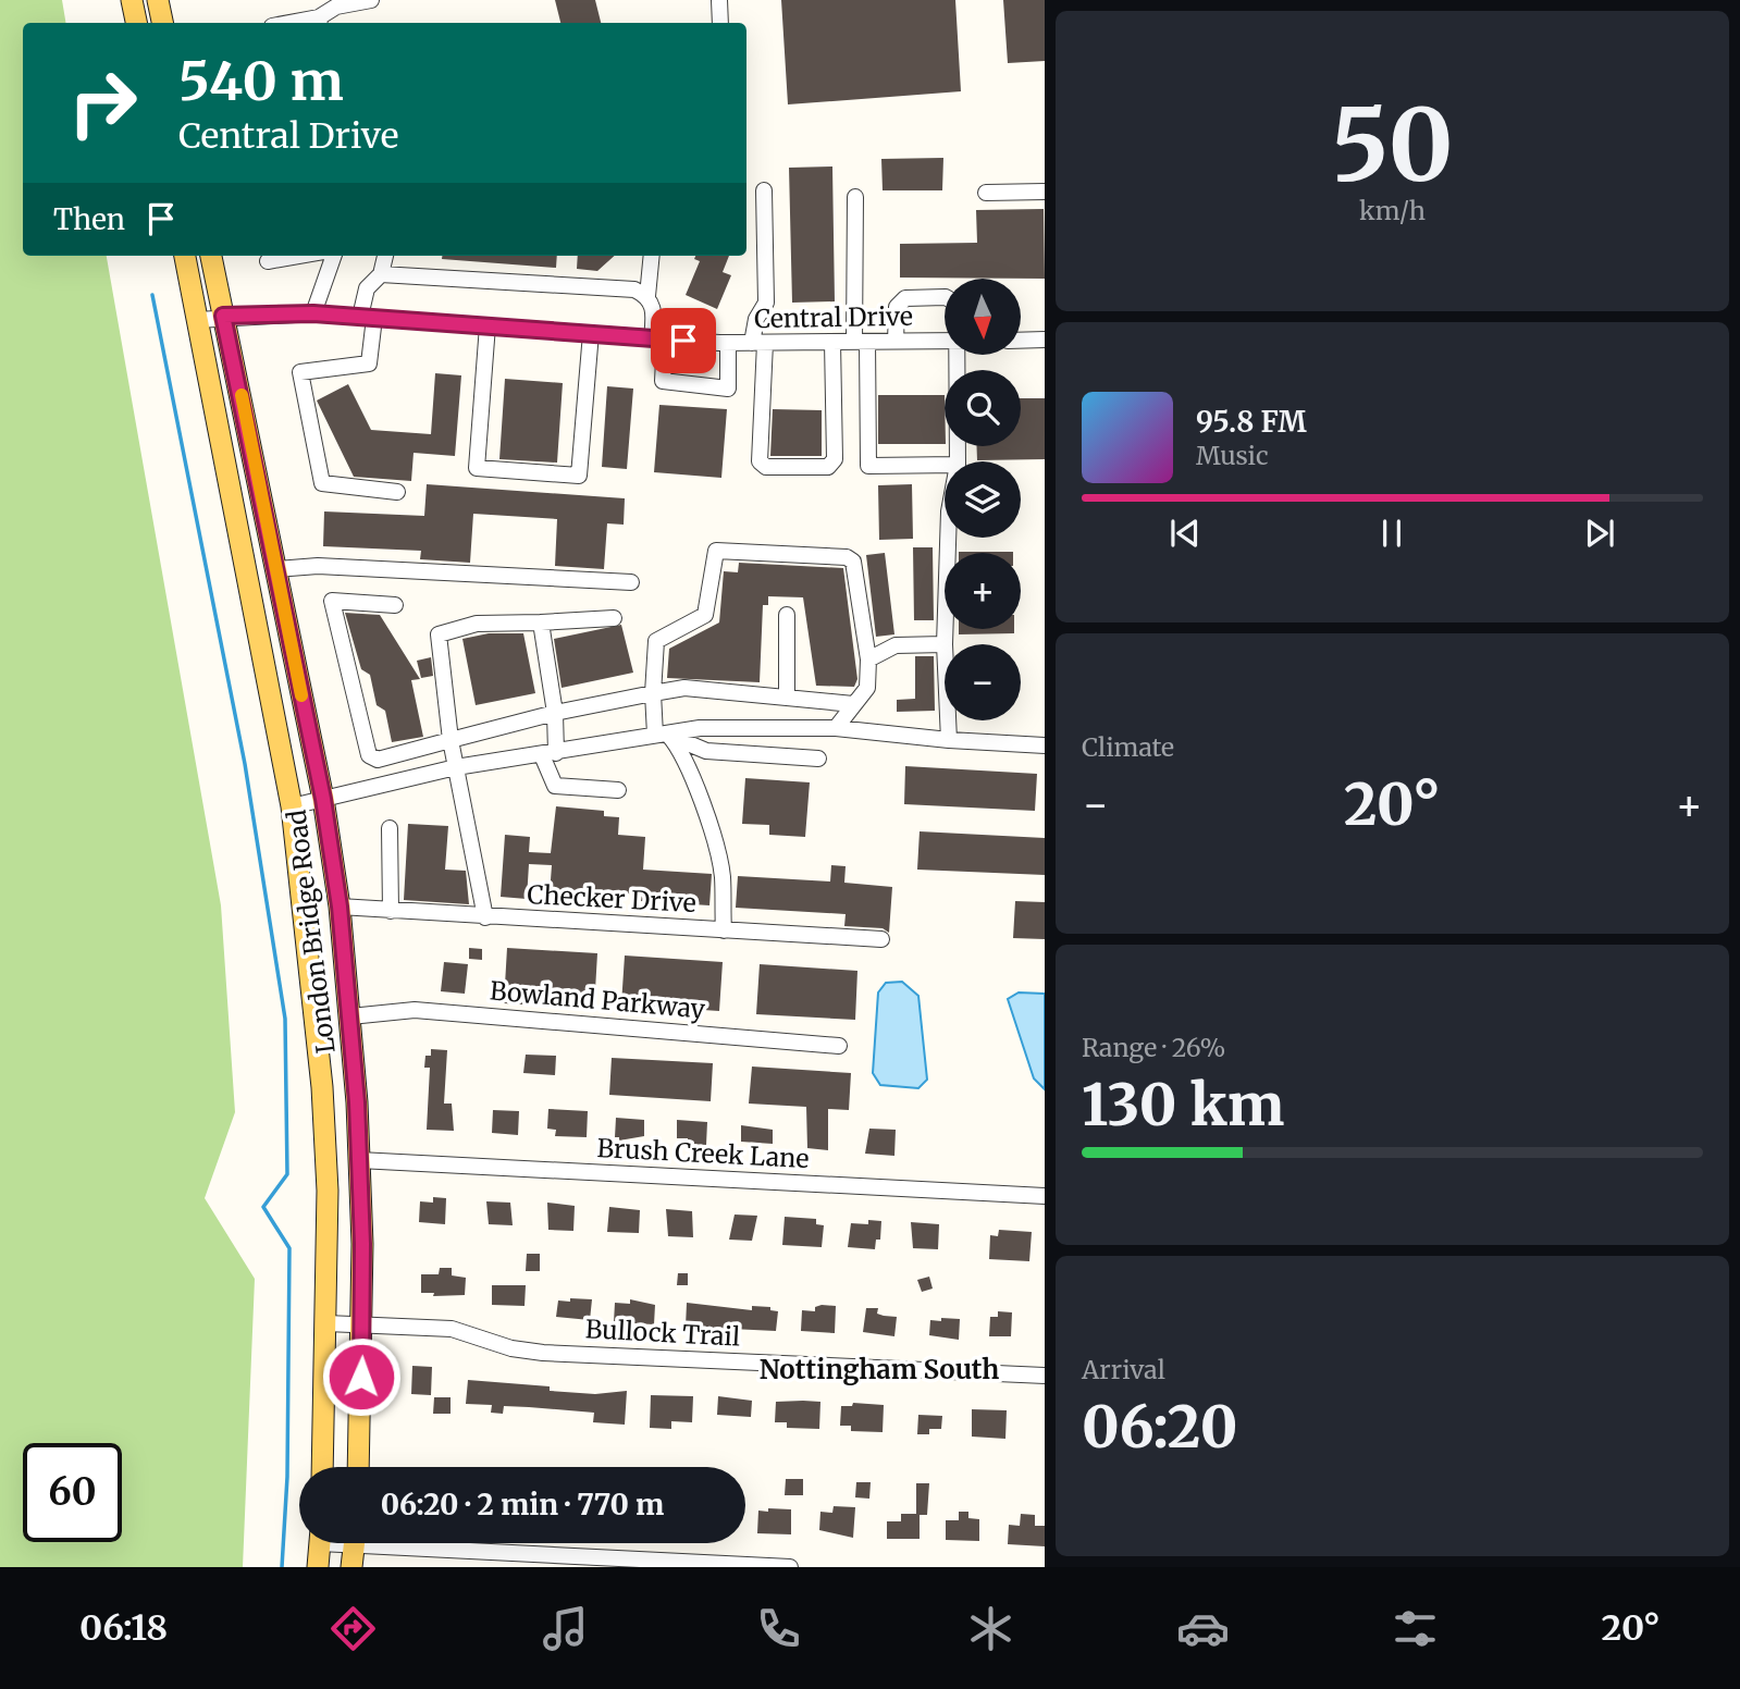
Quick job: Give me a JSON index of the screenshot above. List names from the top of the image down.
{
  "streets": {
    "main road": ["London Bridge Road"],
    "street": [
      "Central Drive",
      "Checker Drive",
      "Bowland Parkway",
      "Brush Creek Lane",
      "Bullock Trail"
    ]
  },
  "crossings": [
    ["Central Drive", "London Bridge Road"],
    ["Checker Drive", "London Bridge Road"],
    ["London Bridge Road", "Bowland Parkway"],
    ["London Bridge Road", "Brush Creek Lane"],
    ["London Bridge Road", "Bullock Trail"]
  ],
  "districts": ["Nottingham South"],
  "north": "bottom",
  "page": {
    "tile": [
      ["50", "km/h"],
      "Climate",
      ["Range · 26%", "130 km"],
      ["Arrival", "06:20"]
    ],
    "turn": ["540 m", "Central Drive"],
    "then": "Then",
    "map_buttons": ["+", "−"],
    "song": ["95.8 FM", "Music"],
    "heat": ["−", "20°", "+"],
    "limit": "60",
    "trip": "06:20 · 2 min · 770 m",
    "tabs": ["06:18", "20°"]
  }
}
